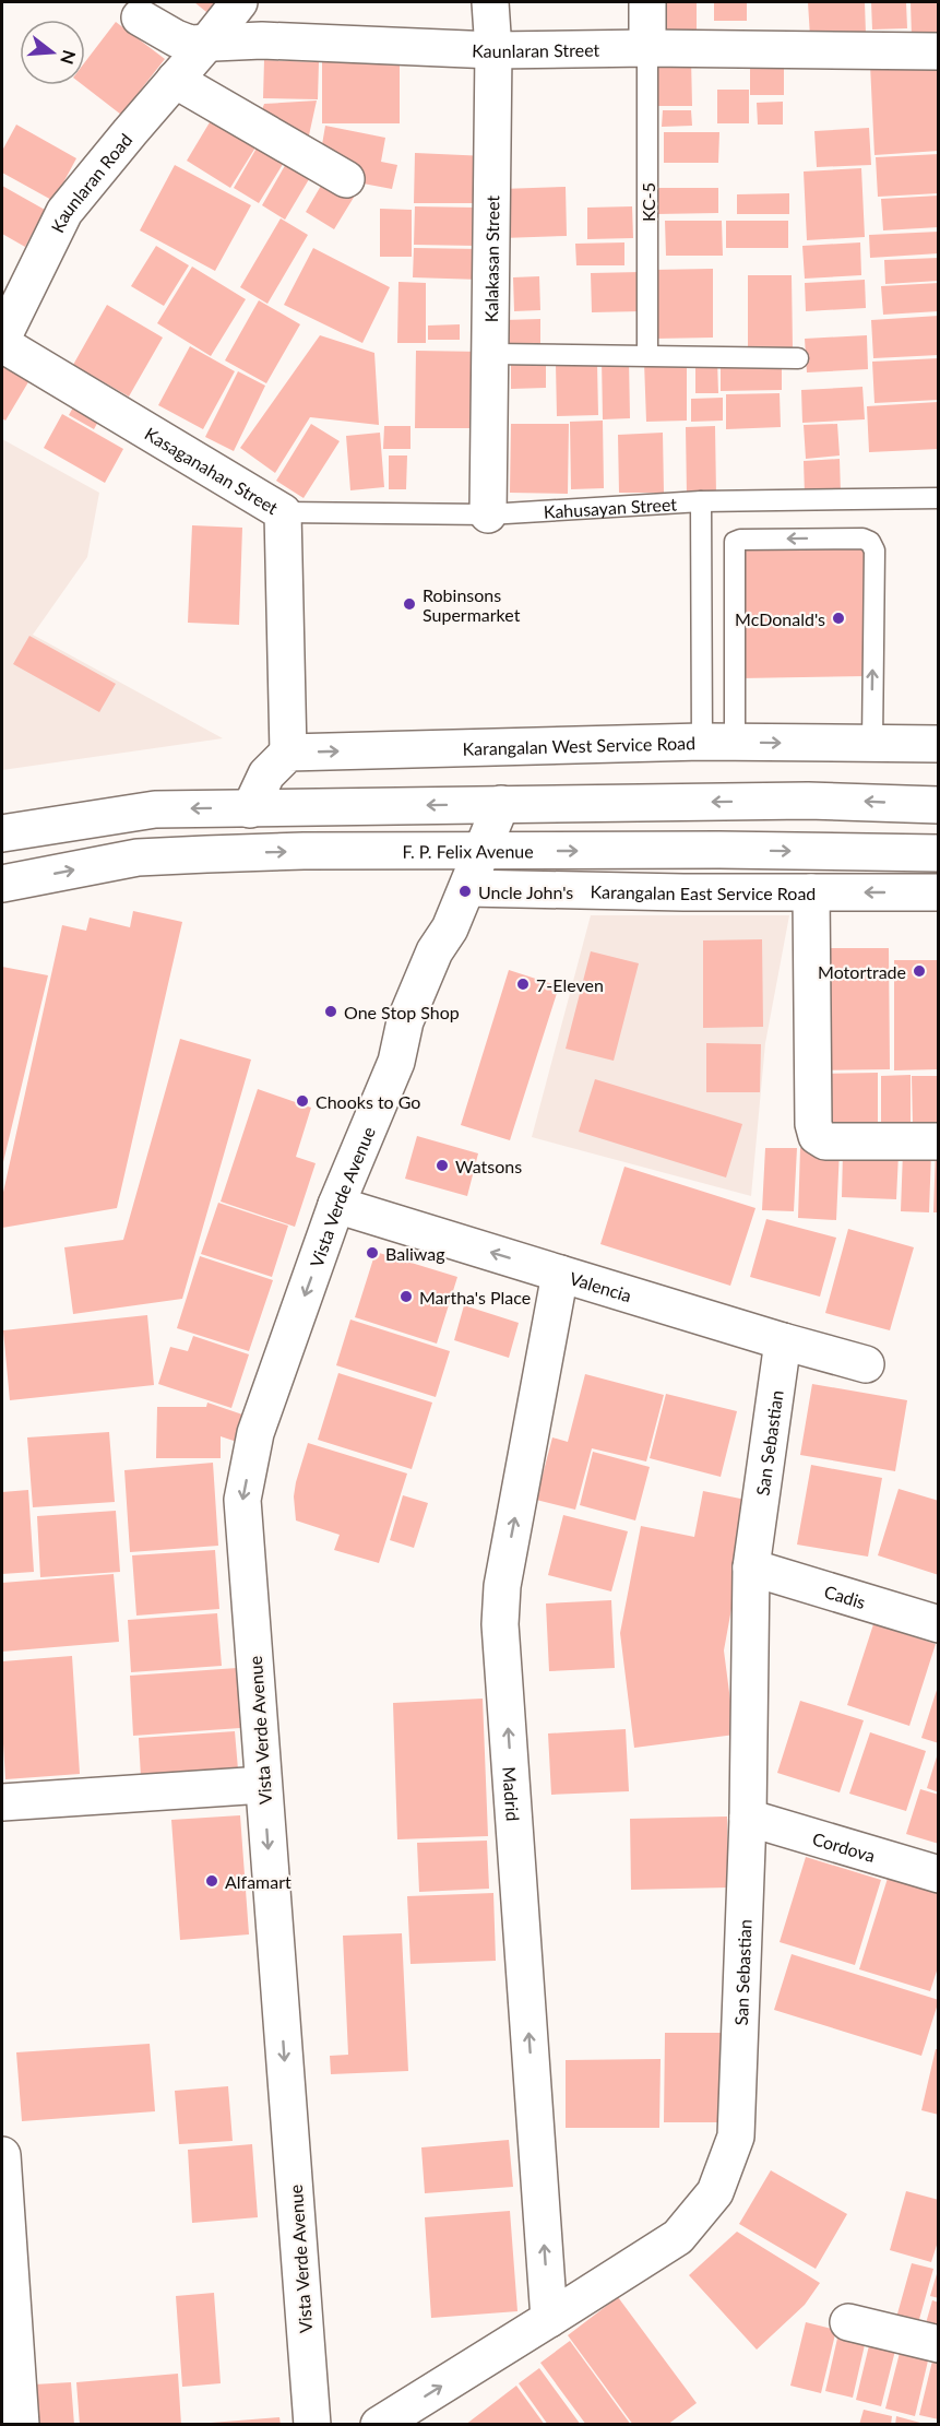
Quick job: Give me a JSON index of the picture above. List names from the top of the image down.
{
  "streets": {
    "street": [
      "Kaunlaran Street",
      "Kaunlaran Road",
      "Kalakasan Street",
      "Kasaganahan Street",
      "Karangalan West Service Road",
      "F. P. Felix Avenue",
      "Karangalan East Service Road",
      "Vista Verde Avenue",
      "Valencia",
      "San Sebastian",
      "Cadis",
      "Madrid",
      "Cordova"
    ],
    "lane": ["KC-5", "Kahusayan Street"]
  },
  "crossings": [
    ["Kaunlaran Street", "Kaunlaran Road"],
    ["Kaunlaran Street", "KC-5"],
    ["Kaunlaran Street", "Kalakasan Street"],
    ["Kalakasan Street", "Kahusayan Street"],
    ["Kasaganahan Street", "Kahusayan Street"],
    ["Kasaganahan Street", "Karangalan West Service Road"],
    ["F. P. Felix Avenue", "Vista Verde Avenue"],
    ["Karangalan East Service Road", "Vista Verde Avenue"],
    ["Vista Verde Avenue", "Valencia"],
    ["Valencia", "San Sebastian"],
    ["Valencia", "Madrid"],
    ["San Sebastian", "Cadis"],
    ["San Sebastian", "Madrid"],
    ["San Sebastian", "Cordova"]
  ],
  "one_way": ["Vista Verde Avenue", "Valencia", "Madrid"],
  "places": [
    "Robinsons Supermarket",
    "McDonald's",
    "Uncle John's",
    "Motortrade",
    "7-Eleven",
    "One Stop Shop",
    "Chooks to Go",
    "Watsons",
    "Baliwag",
    "Martha's Place",
    "Alfamart"
  ],
  "north": "right"
}
